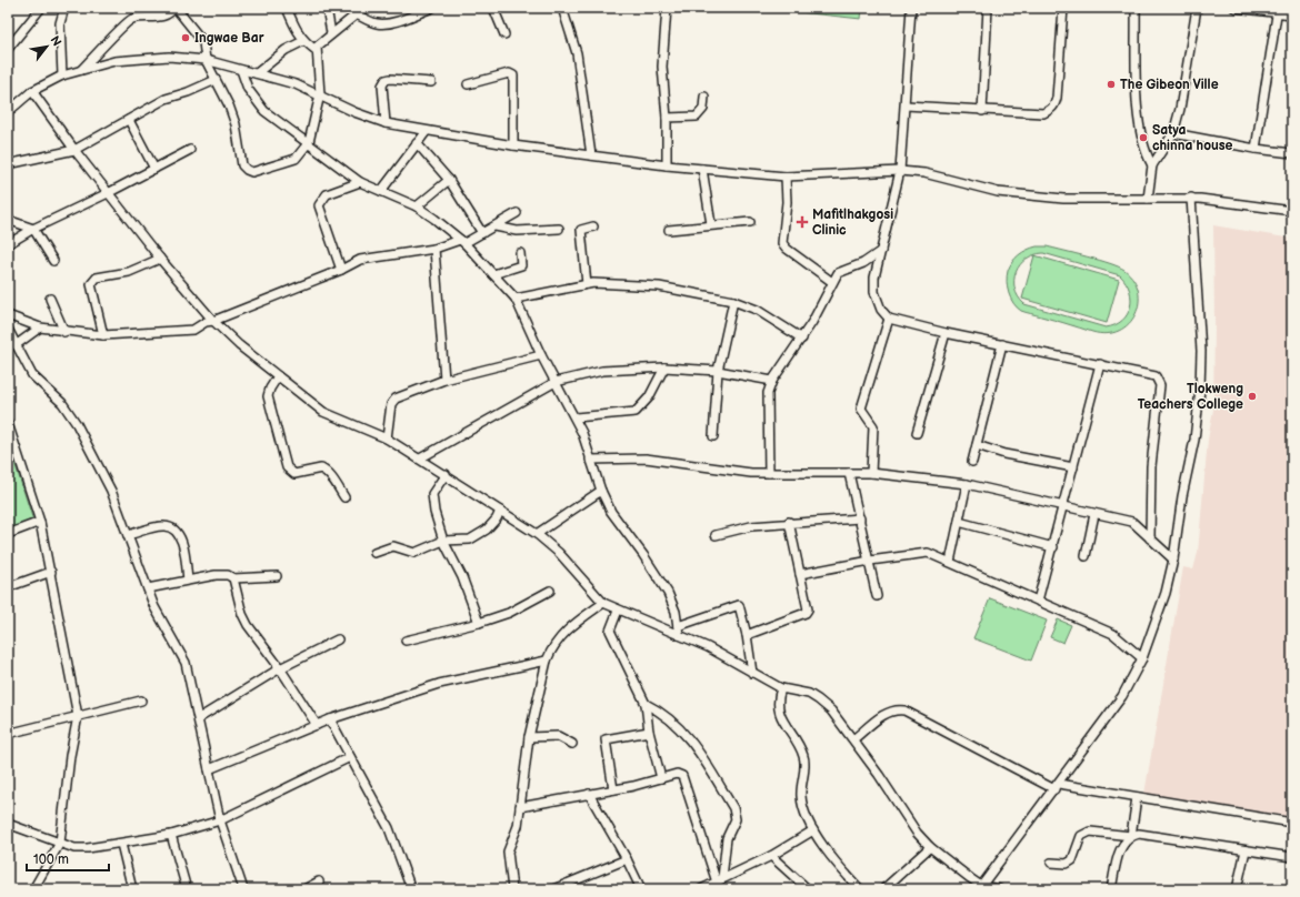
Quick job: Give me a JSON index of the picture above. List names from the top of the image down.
{
  "places": {
    "other": [
      "Ingwae Bar",
      "The Gibeon Ville",
      "Satya chinna house",
      "Tlokweng Teachers College"
    ],
    "health": ["Mafitlhakgosi Clinic"]
  },
  "scale_bar": "100 m",
  "north": "top right"
}
